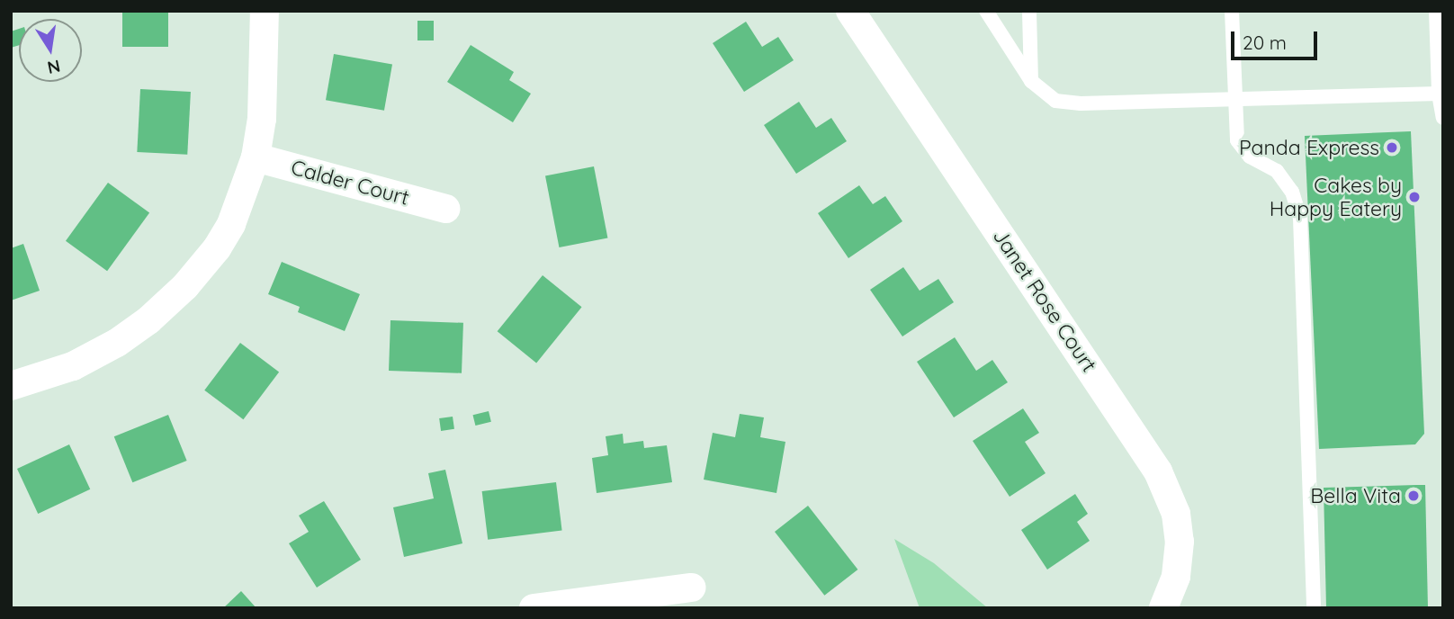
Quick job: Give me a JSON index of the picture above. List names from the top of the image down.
{
  "streets": {
    "street": ["Calder Court", "Janet Rose Court"]
  },
  "places": ["Panda Express", "Cakes by Happy Eatery", "Bella Vita"],
  "scale_bar": "20 m",
  "north": "bottom"
}
